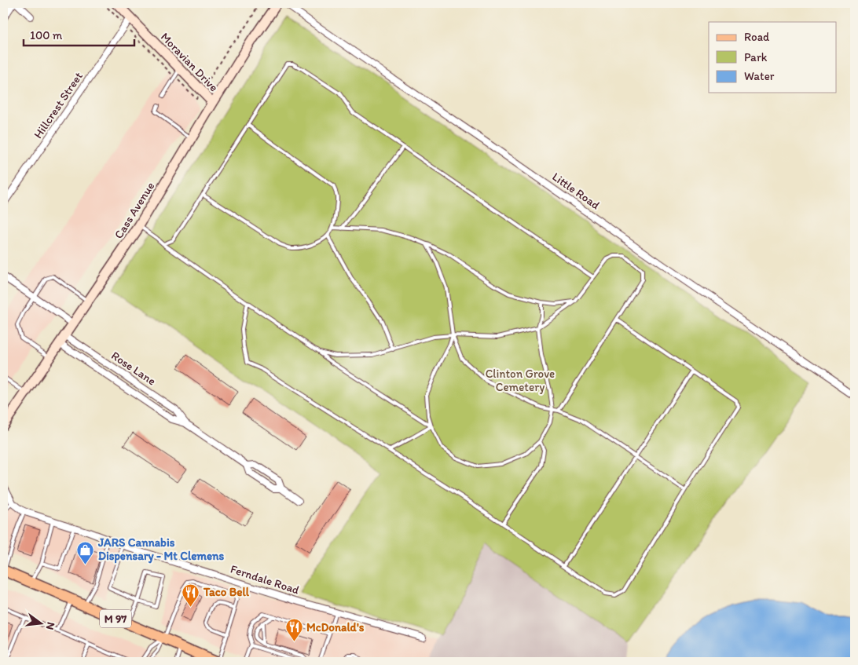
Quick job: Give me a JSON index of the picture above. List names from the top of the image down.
{
  "streets": {
    "main road": ["Moravian Drive", "Cass Avenue", "M 97"],
    "street": [
      "Hillcrest Street",
      "Little Road",
      "Rose Lane",
      "Ferndale Road"
    ]
  },
  "crossings": [
    ["Moravian Drive", "Hillcrest Street"],
    ["Moravian Drive", "Cass Avenue"],
    ["Cass Avenue", "Rose Lane"]
  ],
  "parks": ["Clinton Grove Cemetery"],
  "places": {
    "shop": ["JARS Cannabis Dispensary - Mt Clemens"],
    "restaurant": ["Taco Bell", "McDonald's"]
  },
  "legend": ["Road", "Park", "Water"],
  "scale_bar": "100 m",
  "north": "right"
}
